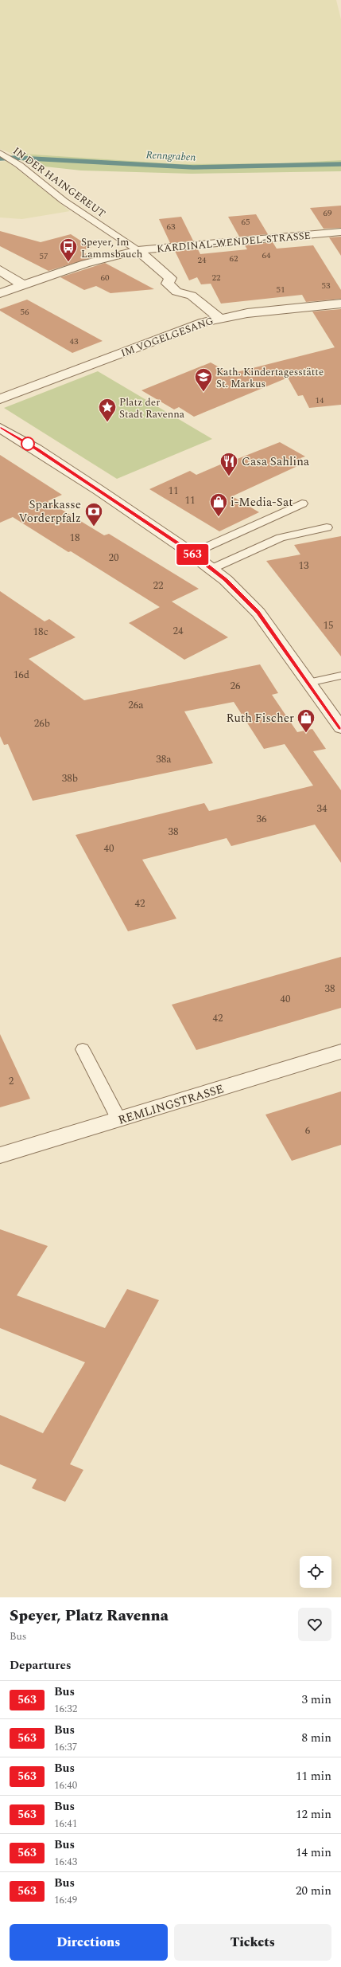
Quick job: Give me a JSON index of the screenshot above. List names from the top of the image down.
{
  "streets": {
    "street": ["KARDINAL-WENDEL-STRASSE", "IM VOGELGESANG", "REMLINGSTRASSE"],
    "lane": ["IN DER HAINGEREUT"]
  },
  "crossings": [
    ["IN DER HAINGEREUT", "KARDINAL-WENDEL-STRASSE"]
  ],
  "water": ["Renngraben"],
  "places": {
    "bus stop": ["Speyer, Im Lammsbauch"],
    "school or university": ["Kath. Kindertagesstätte St. Markus"],
    "place": ["Platz der Stadt Ravenna"],
    "restaurant": ["Casa Sahlina"],
    "shop": ["i-Media-Sat", "Ruth Fischer"],
    "bank": ["Sparkasse Vorderpfalz"]
  },
  "lines": ["bus line 563"],
  "house_numbers": [
    "69",
    "65",
    "63",
    "64",
    "57",
    "62",
    "24",
    "60",
    "22",
    "53",
    "51",
    "56",
    "43",
    "14",
    "11",
    "11",
    "18",
    "20",
    "13",
    "22",
    "15",
    "24",
    "18c",
    "16d",
    "26",
    "26a",
    "26b",
    "38a",
    "38b",
    "34",
    "36",
    "38",
    "40",
    "42",
    "38",
    "40",
    "42",
    "2",
    "6"
  ],
  "page": {
    "on_map": "563",
    "heading": [
      ["Speyer, Platz Ravenna", "Bus"],
      "Departures"
    ],
    "list": [
      {
        "mark": "563",
        "name": "Bus",
        "note": "16:32",
        "value": "3 min"
      },
      {
        "mark": "563",
        "name": "Bus",
        "note": "16:37",
        "value": "8 min"
      },
      {
        "mark": "563",
        "name": "Bus",
        "note": "16:40",
        "value": "11 min"
      },
      {
        "mark": "563",
        "name": "Bus",
        "note": "16:41",
        "value": "12 min"
      },
      {
        "mark": "563",
        "name": "Bus",
        "note": "16:43",
        "value": "14 min"
      },
      {
        "mark": "563",
        "name": "Bus",
        "note": "16:49",
        "value": "20 min"
      }
    ],
    "buttons": ["Directions", "Tickets"]
  }
}
